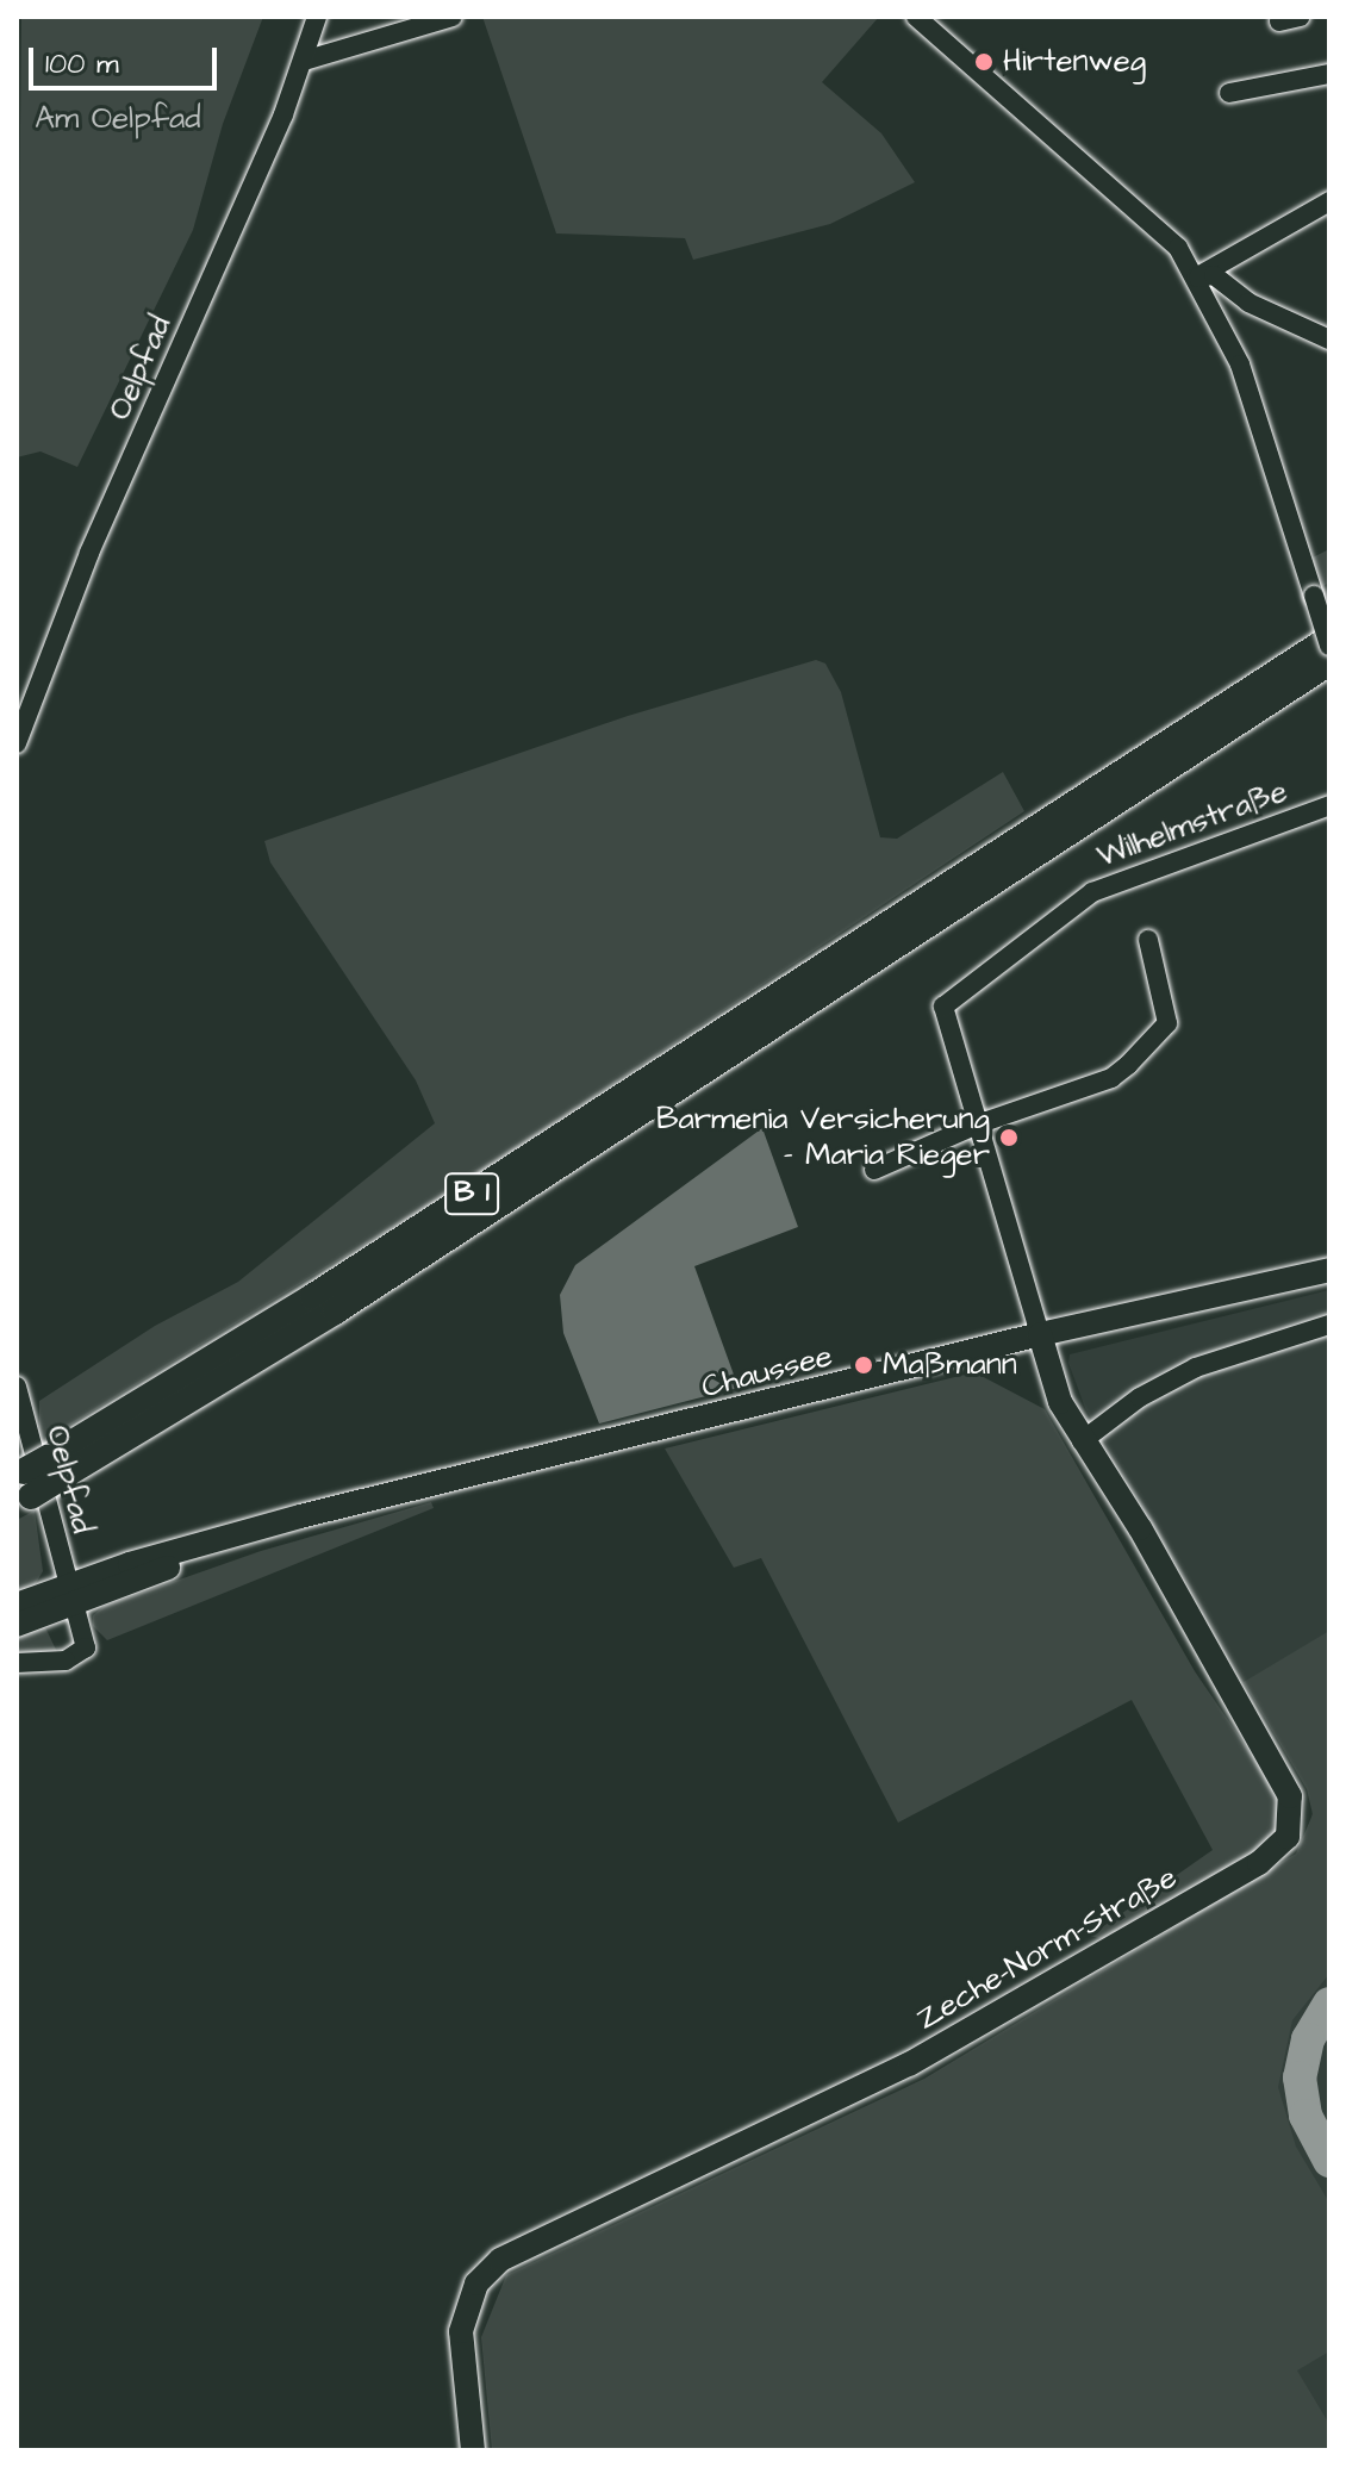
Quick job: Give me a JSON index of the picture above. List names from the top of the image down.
{
  "streets": {
    "highway": ["B 1"],
    "main road": ["Chaussee", "Zeche-Norm-Straße"],
    "street": ["Oelpfad", "Wilhelmstraße"]
  },
  "crossings": [
    ["Oelpfad", "Chaussee"],
    ["Wilhelmstraße", "Chaussee"],
    ["Wilhelmstraße", "Zeche-Norm-Straße"],
    ["Chaussee", "Zeche-Norm-Straße"]
  ],
  "parks": ["Am Oelpfad"],
  "places": ["Hirtenweg", "Barmenia Versicherung - Maria Rieger", "Maßmann"],
  "scale_bar": "100 m"
}
